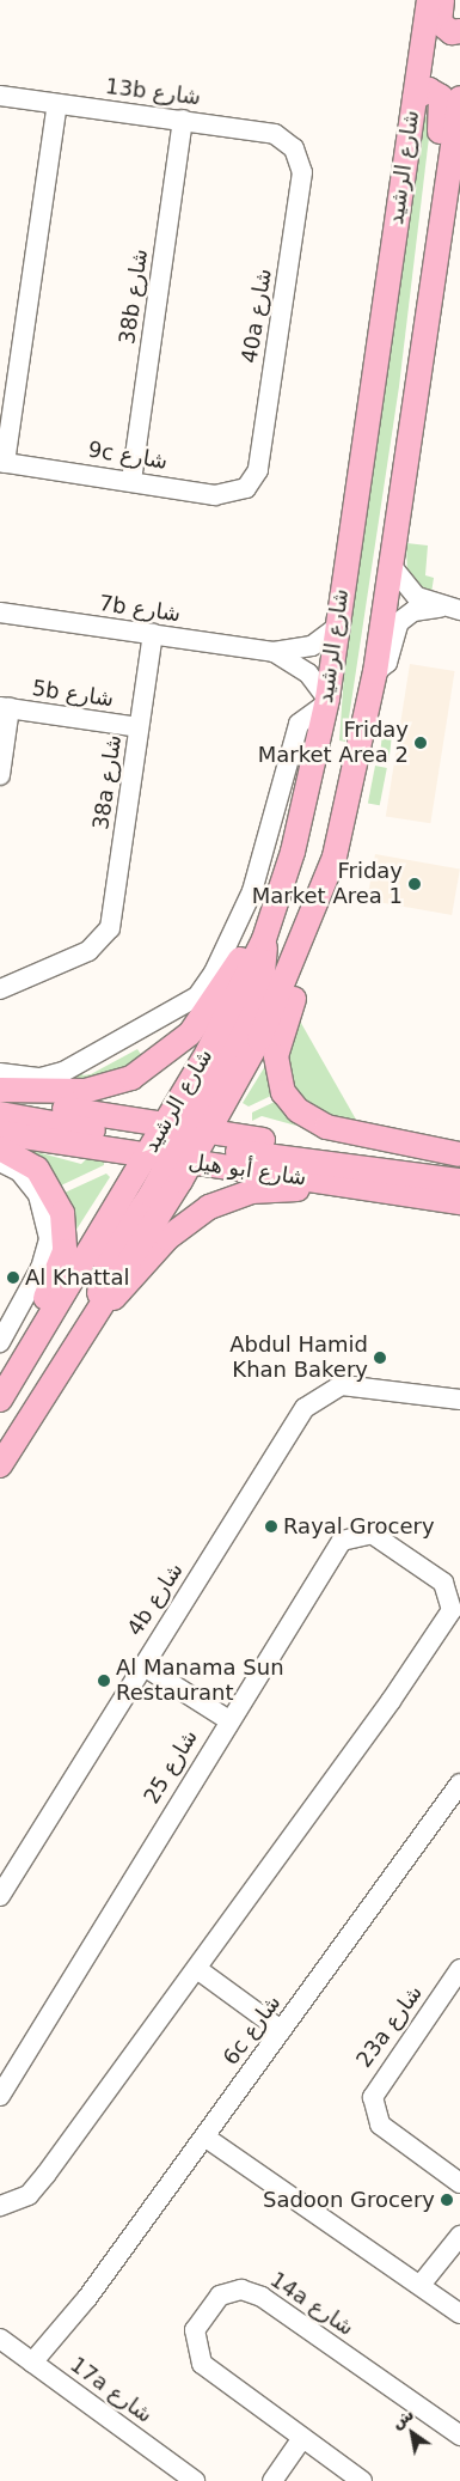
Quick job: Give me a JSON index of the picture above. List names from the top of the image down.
{
  "streets": {
    "main road": ["شارع الرشيد", "شارع أبو هيل"],
    "street": [
      "13b شارع",
      "38b شارع",
      "40a شارع",
      "9c شارع",
      "7b شارع",
      "5b شارع",
      "38a شارع",
      "4b شارع",
      "شارع 25",
      "23a شارع",
      "6c شارع",
      "14a شارع",
      "17a شارع"
    ]
  },
  "crossings": [
    ["13b شارع", "38b شارع"],
    ["13b شارع", "40a شارع"],
    ["شارع الرشيد", "7b شارع"],
    ["شارع الرشيد", "شارع أبو هيل"],
    ["38b شارع", "9c شارع"],
    ["40a شارع", "9c شارع"],
    ["7b شارع", "38a شارع"],
    ["5b شارع", "38a شارع"],
    ["6c شارع", "17a شارع"]
  ],
  "places": [
    "Friday Market Area 2",
    "Friday Market Area 1",
    "Al Khattal",
    "Abdul Hamid Khan Bakery",
    "Rayal Grocery",
    "Al Manama Sun Restaurant",
    "Sadoon Grocery"
  ],
  "north": "top left"
}
